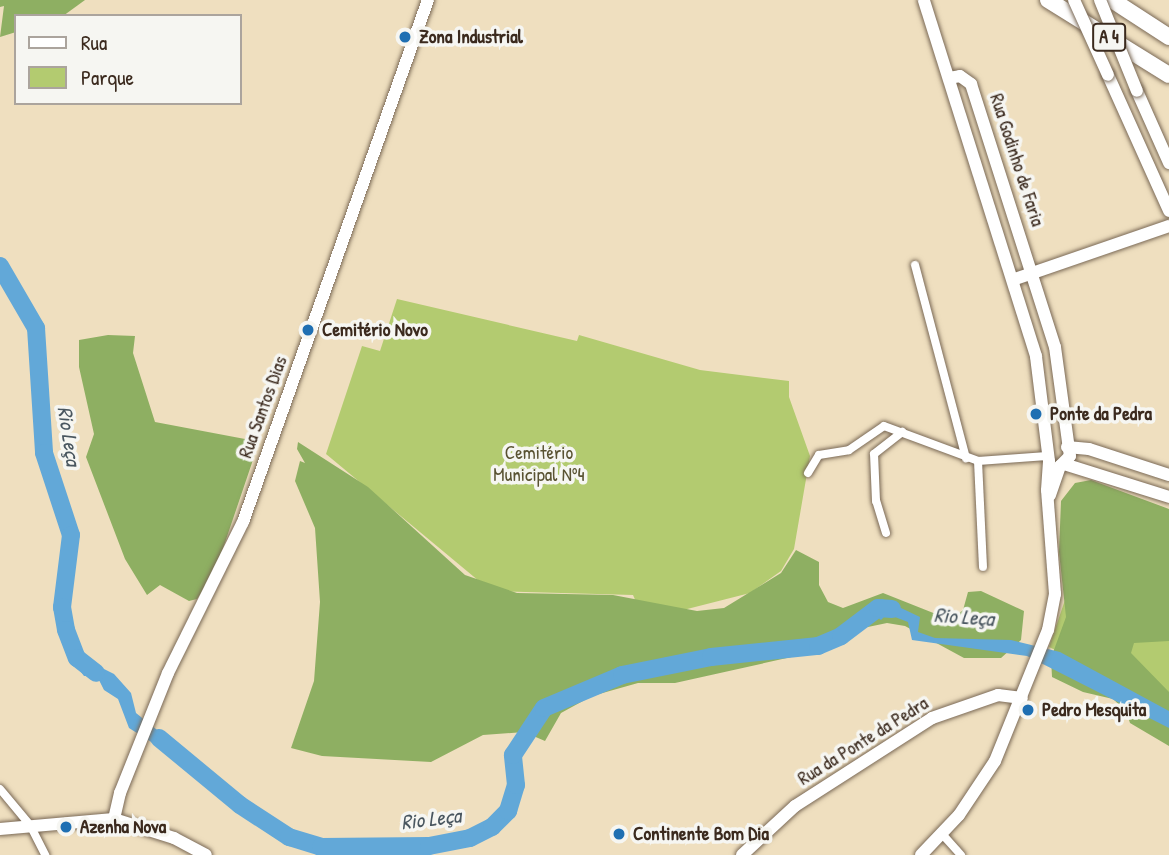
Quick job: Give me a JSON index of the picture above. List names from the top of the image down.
{
  "streets": {
    "highway": ["A 4"],
    "street": ["Rua Godinho de Faria", "Rua Santos Dias", "Rua da Ponte da Pedra"]
  },
  "crossings": [
    ["Rua Godinho de Faria", "Rua da Ponte da Pedra"]
  ],
  "water": ["Rio Leça"],
  "parks": ["Cemitério Municipal Nº4"],
  "places": [
    "Zona Industrial",
    "Cemitério Novo",
    "Ponte da Pedra",
    "Pedro Mesquita",
    "Azenha Nova",
    "Continente Bom Dia"
  ],
  "legend": ["Rua", "Parque"]
}
